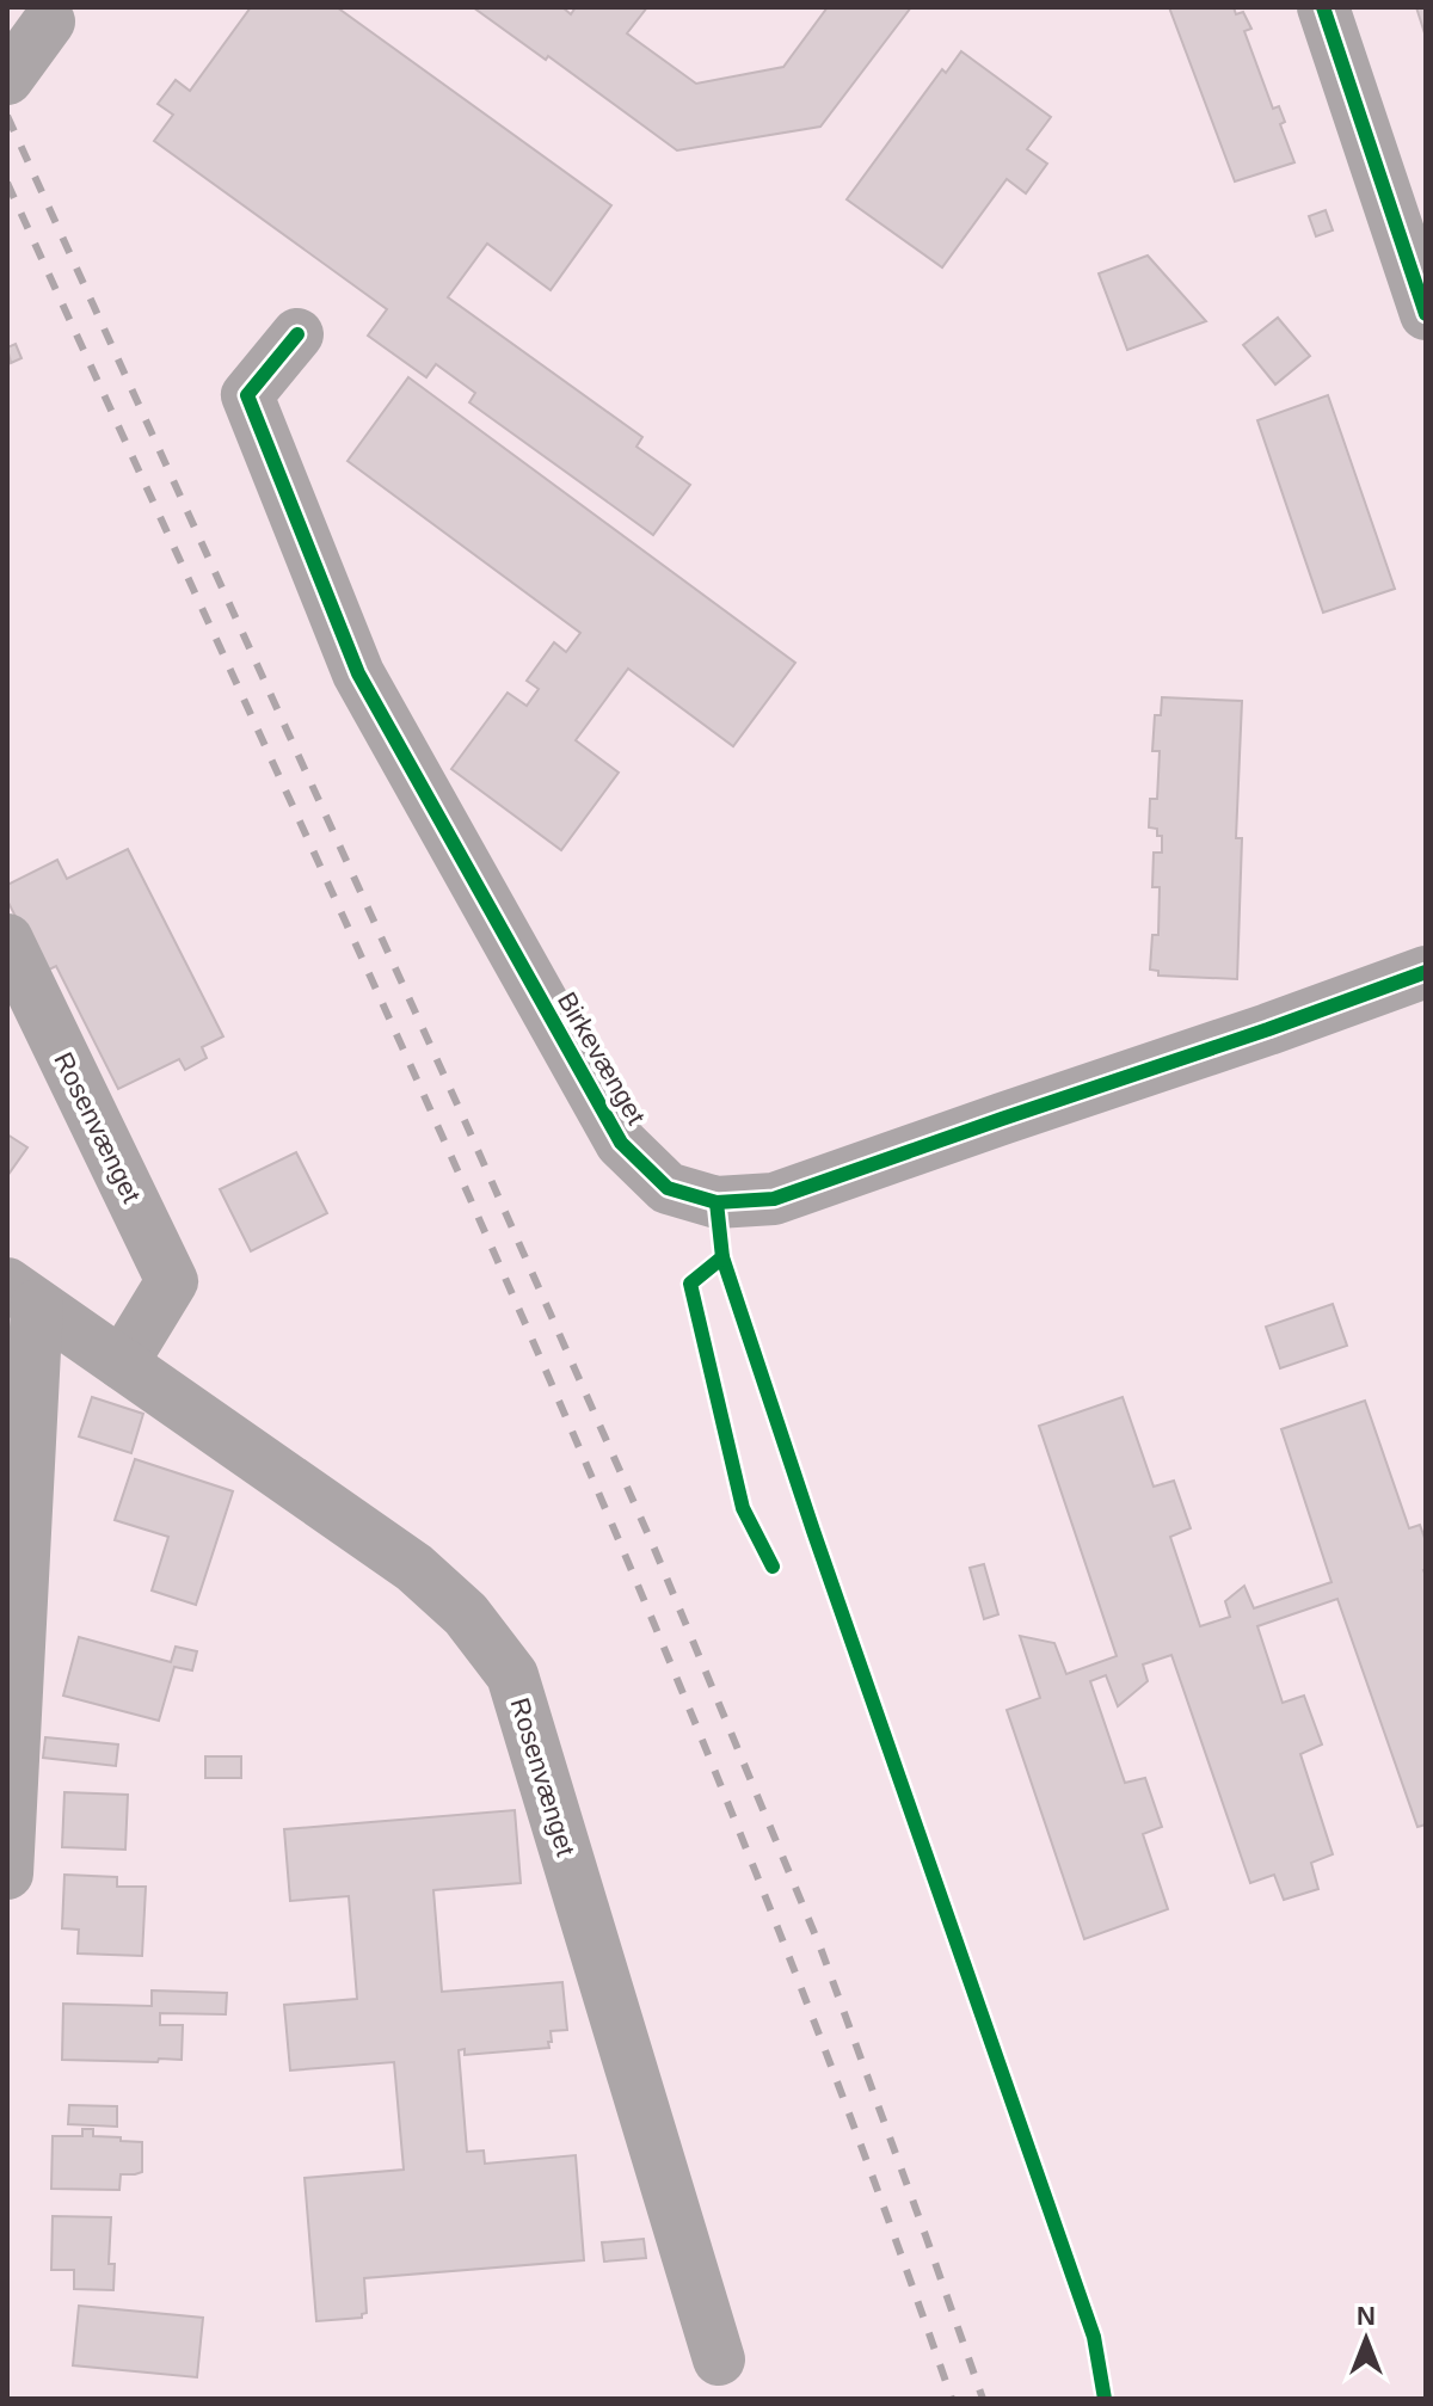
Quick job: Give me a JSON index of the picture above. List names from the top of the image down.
{
  "streets": {
    "street": ["Birkevænget", "Rosenvænget"]
  },
  "north": "top"
}
